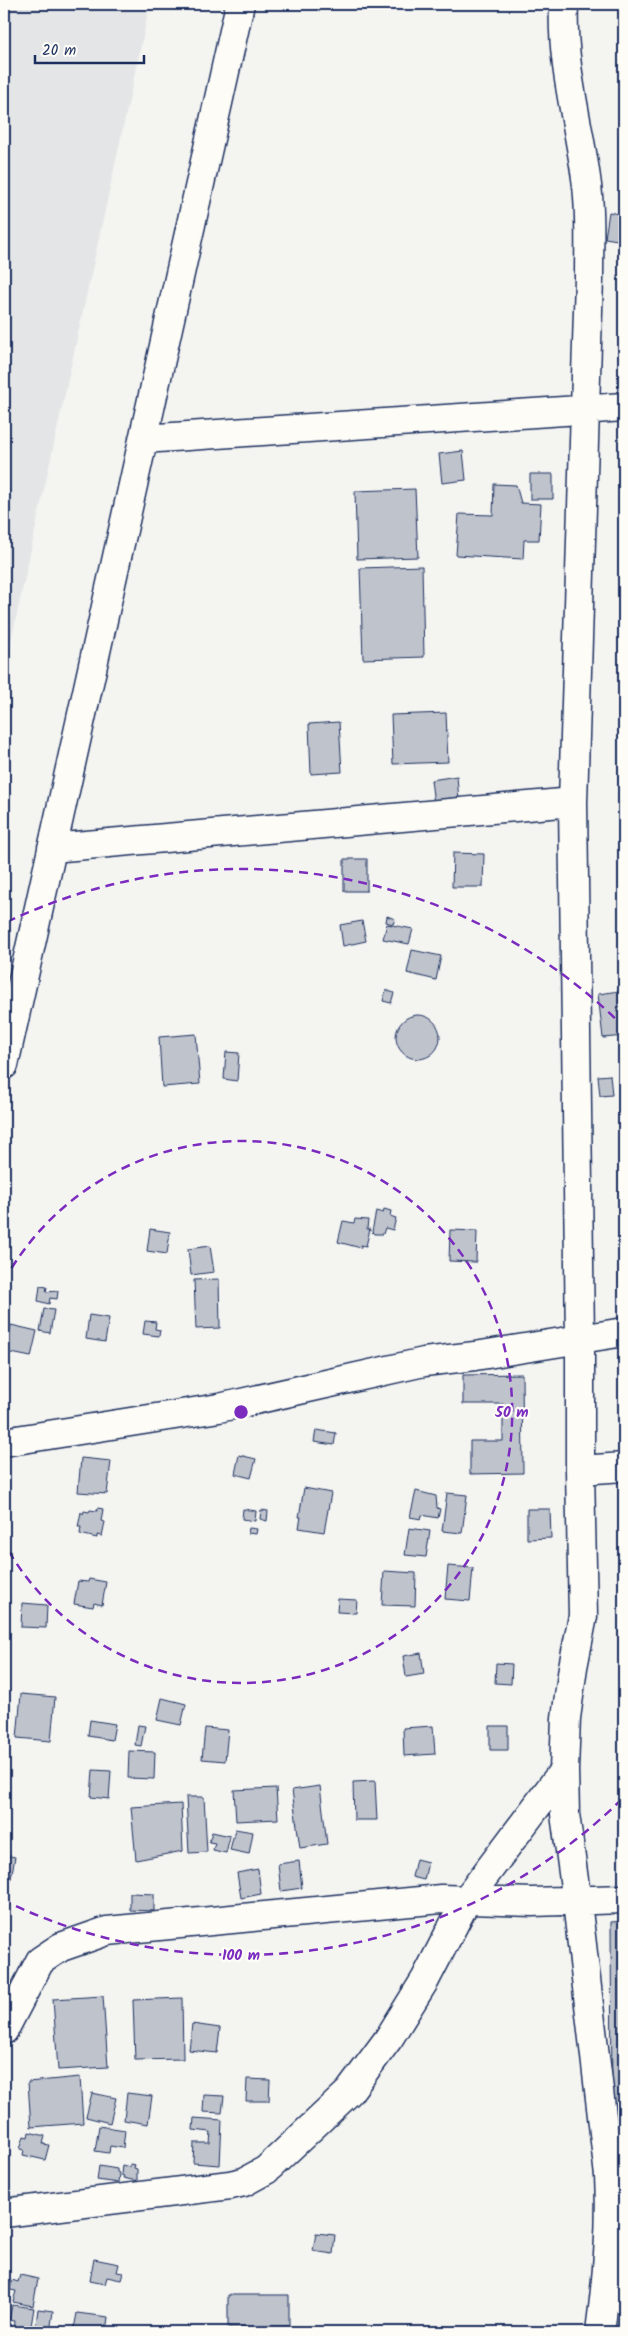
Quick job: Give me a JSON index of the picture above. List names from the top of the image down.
{
  "scale_bar": "20 m",
  "rings": ["50 m", "100 m"]
}
